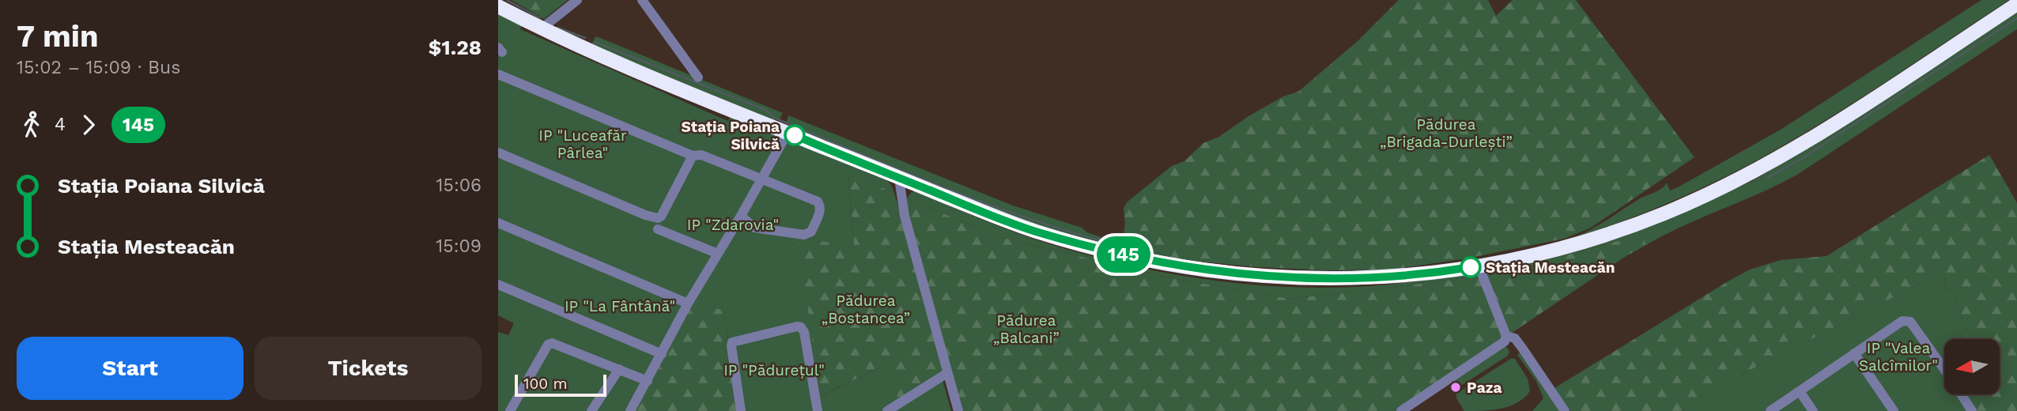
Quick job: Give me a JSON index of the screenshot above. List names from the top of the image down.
{
  "parks": [
    "Pădurea „Brigada-Durlești”",
    "IP \"Luceafăr Pârlea\"",
    "IP \"Zdarovia\"",
    "Pădurea „Bostancea”",
    "IP \"La Fântână\"",
    "Pădurea „Balcani”",
    "IP \"Valea Salcîmilor\"",
    "IP \"Pădurețul\""
  ],
  "places": ["Stația Poiana Silvică", "Stația Mesteacăn", "Paza"],
  "lines": ["bus line 145"],
  "scale_bar": "100 m",
  "north": "left",
  "page": {
    "heading": ["7 min", "15:02 – 15:09 · Bus", "$1.28"],
    "on_map": "145",
    "legs": ["4", "145"],
    "list": [
      {
        "name": "Stația Poiana Silvică",
        "value": "15:06"
      },
      {
        "name": "Stația Mesteacăn",
        "value": "15:09"
      }
    ],
    "buttons": ["Start", "Tickets"],
    "scale": "100 m"
  }
}
